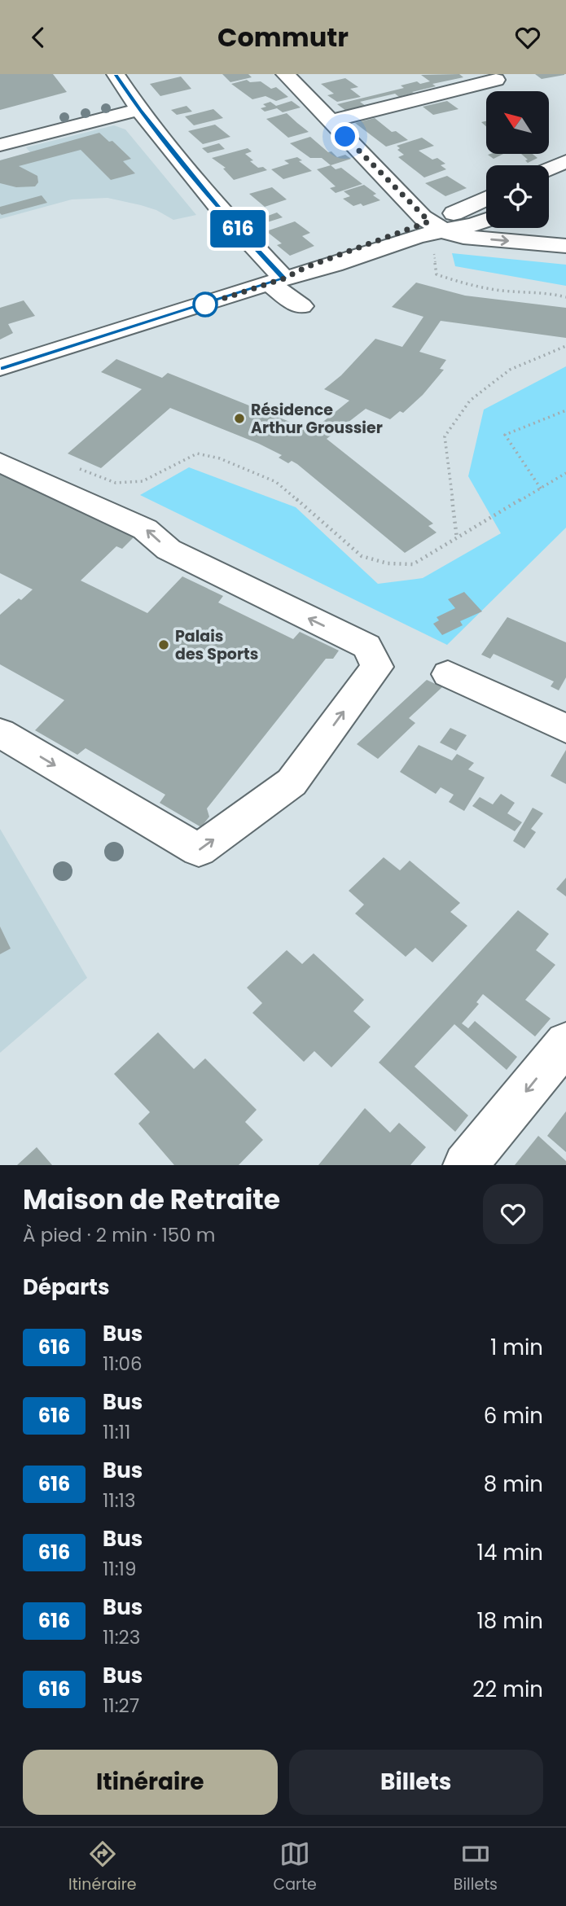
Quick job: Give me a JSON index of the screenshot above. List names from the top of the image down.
{
  "places": ["Résidence Arthur Groussier", "Palais des Sports"],
  "lines": ["bus line 616"],
  "north": "top left",
  "page": {
    "header": "Commutr",
    "on_map": "616",
    "heading": [
      ["Maison de Retraite", "À pied · 2 min · 150 m"],
      "Départs"
    ],
    "list": [
      {
        "mark": "616",
        "name": "Bus",
        "note": "11:06",
        "value": "1 min"
      },
      {
        "mark": "616",
        "name": "Bus",
        "note": "11:11",
        "value": "6 min"
      },
      {
        "mark": "616",
        "name": "Bus",
        "note": "11:13",
        "value": "8 min"
      },
      {
        "mark": "616",
        "name": "Bus",
        "note": "11:19",
        "value": "14 min"
      },
      {
        "mark": "616",
        "name": "Bus",
        "note": "11:23",
        "value": "18 min"
      },
      {
        "mark": "616",
        "name": "Bus",
        "note": "11:27",
        "value": "22 min"
      }
    ],
    "buttons": ["Itinéraire", "Billets"],
    "tabs": ["Itinéraire", "Carte", "Billets"]
  }
}
